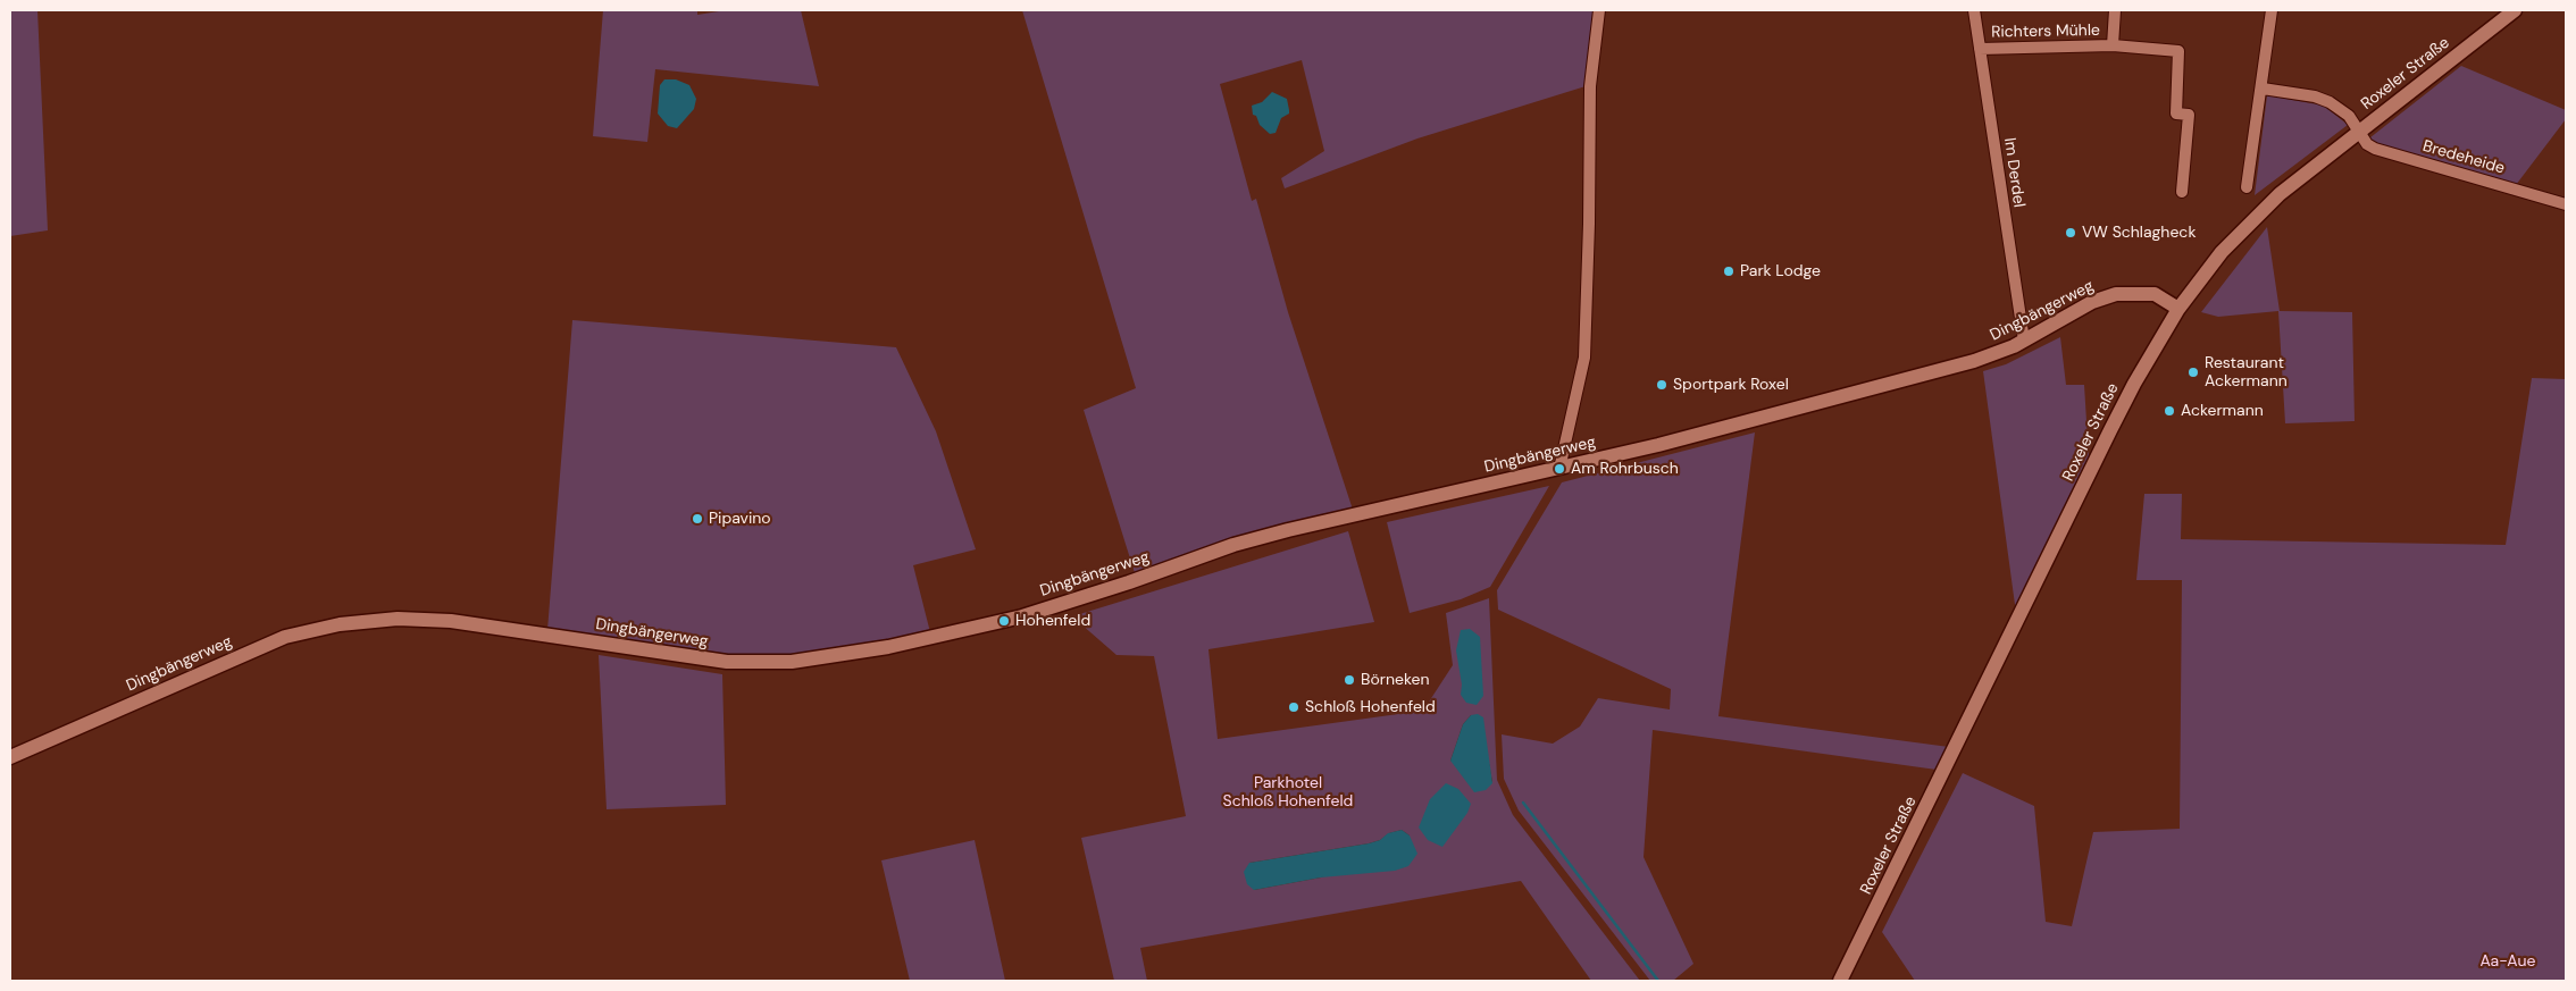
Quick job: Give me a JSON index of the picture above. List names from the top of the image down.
{
  "streets": {
    "main road": ["Roxeler Straße", "Dingbängerweg"],
    "street": ["Richters Mühle", "Bredeheide", "Im Derdel"]
  },
  "crossings": [
    ["Richters Mühle", "Im Derdel"],
    ["Roxeler Straße", "Bredeheide"],
    ["Roxeler Straße", "Dingbängerweg"],
    ["Im Derdel", "Dingbängerweg"]
  ],
  "parks": ["Parkhotel Schloß Hohenfeld", "Aa-Aue"],
  "places": [
    "VW Schlagheck",
    "Park Lodge",
    "Restaurant Ackermann",
    "Sportpark Roxel",
    "Ackermann",
    "Am Rohrbusch",
    "Pipavino",
    "Hohenfeld",
    "Börneken",
    "Schloß Hohenfeld"
  ]
}
